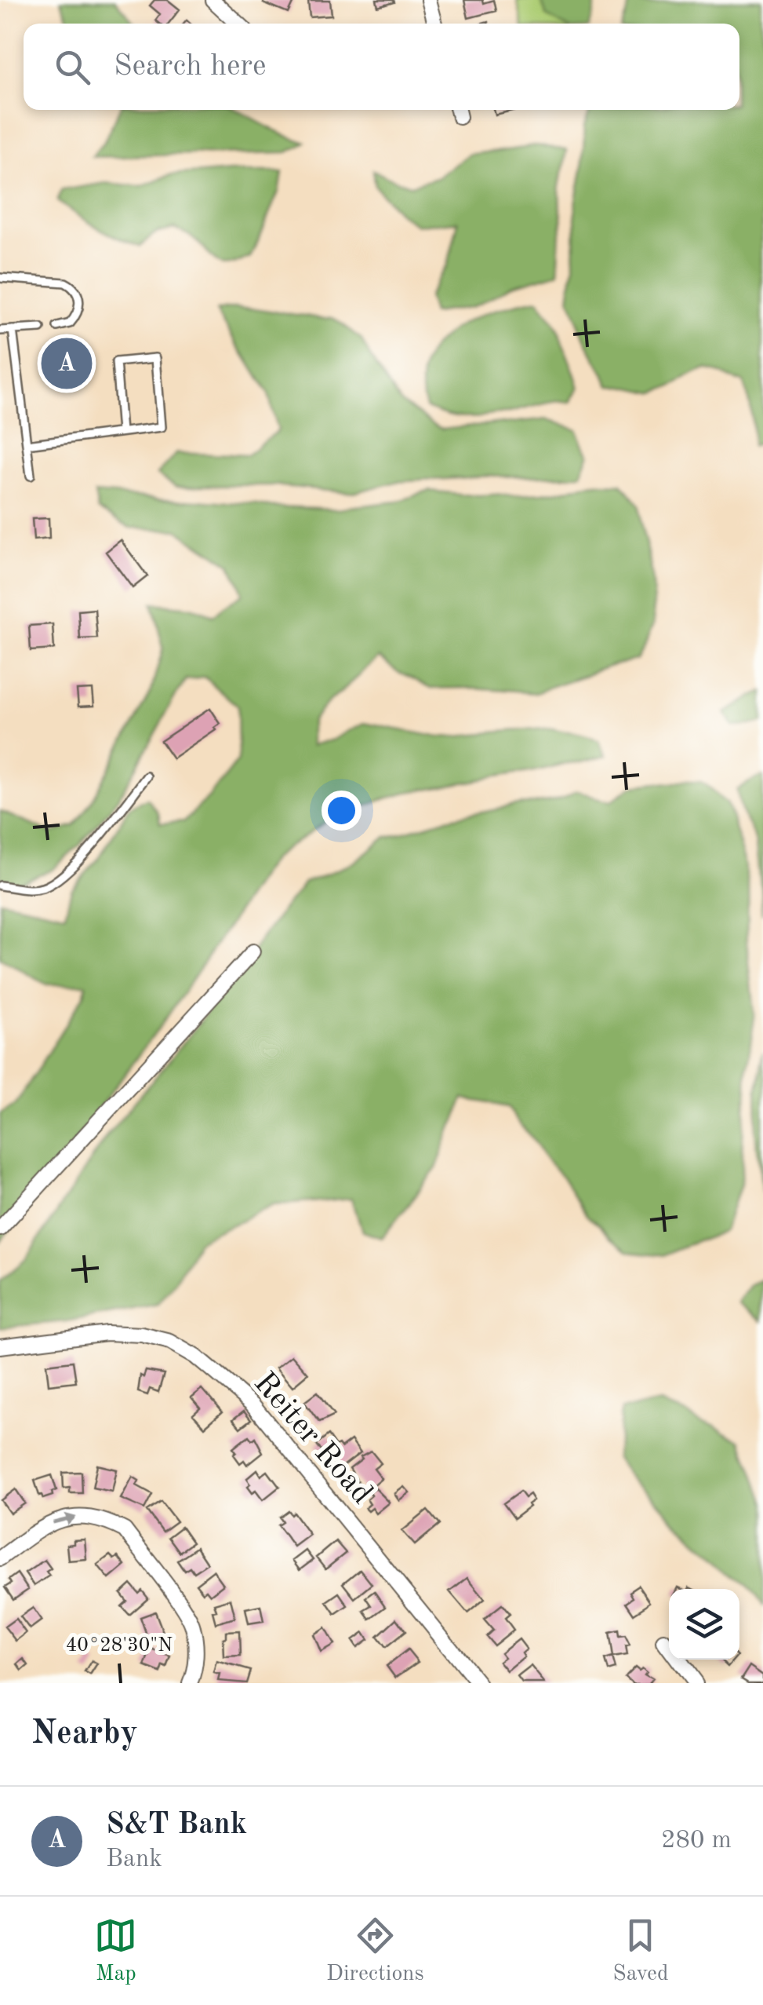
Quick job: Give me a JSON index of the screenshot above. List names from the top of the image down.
{
  "streets": {
    "street": ["Reiter Road"]
  },
  "page": {
    "search": "Search here",
    "pins": "A",
    "heading": "Nearby",
    "list": [
      {
        "mark": "A",
        "name": "S&T Bank",
        "note": "Bank",
        "value": "280 m"
      }
    ],
    "nav": ["Map", "Directions", "Saved"]
  },
  "coordinates": ["40°28'30\"N"]
}
